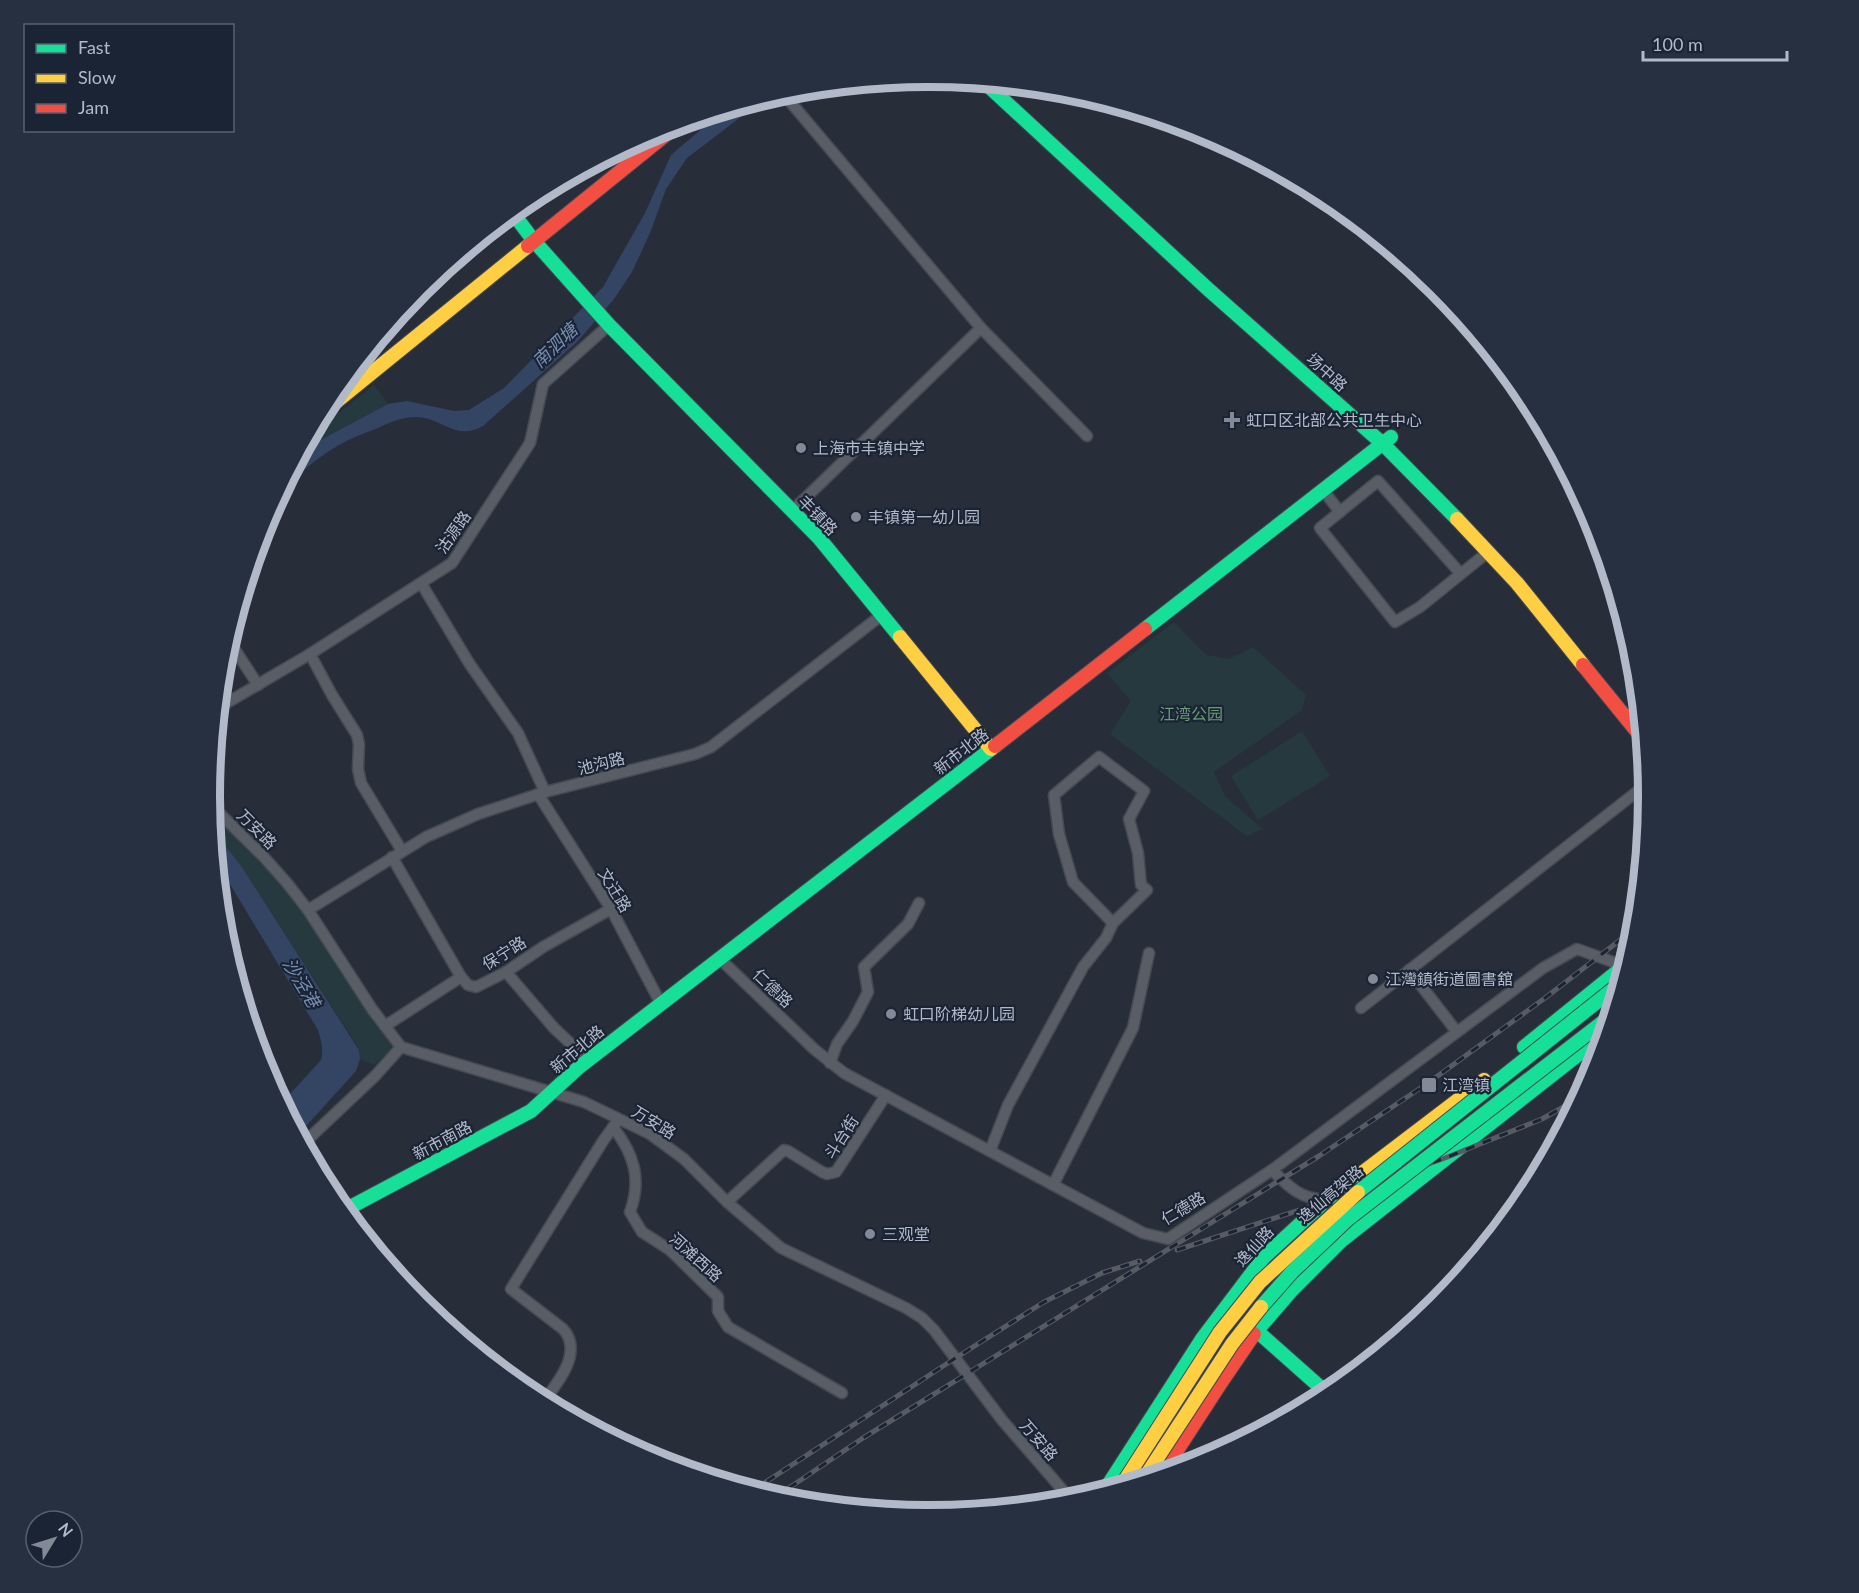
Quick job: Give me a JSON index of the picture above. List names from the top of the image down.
{
  "streets": {
    "main road": [
      "场中路",
      "丰镇路",
      "新市北路",
      "新市南路",
      "逸仙高架路",
      "逸仙路"
    ],
    "street": [
      "沽源路",
      "池沟路",
      "万安路",
      "文迁路",
      "保宁路",
      "仁德路",
      "斗台街",
      "河滩西路"
    ]
  },
  "crossings": [
    ["场中路", "新市北路"],
    ["丰镇路", "沽源路"],
    ["丰镇路", "新市北路"],
    ["丰镇路", "池沟路"],
    ["沽源路", "文迁路"],
    ["新市北路", "万安路"],
    ["新市北路", "文迁路"],
    ["新市北路", "仁德路"],
    ["新市北路", "新市南路"],
    ["池沟路", "万安路"],
    ["池沟路", "文迁路"],
    ["万安路", "斗台街"],
    ["万安路", "新市南路"],
    ["万安路", "河滩西路"],
    ["文迁路", "保宁路"],
    ["仁德路", "斗台街"]
  ],
  "water": ["南泗塘", "沙泾港"],
  "parks": ["江湾公园"],
  "places": {
    "health": ["虹口区北部公共卫生中心"],
    "other": [
      "上海市丰镇中学",
      "丰镇第一幼儿园",
      "江灣鎮街道圖書舘",
      "虹口阶梯幼儿园",
      "三观堂"
    ],
    "transit": ["江湾镇"]
  },
  "legend": ["Fast", "Slow", "Jam"],
  "scale_bar": "100 m",
  "north": "top right"
}
